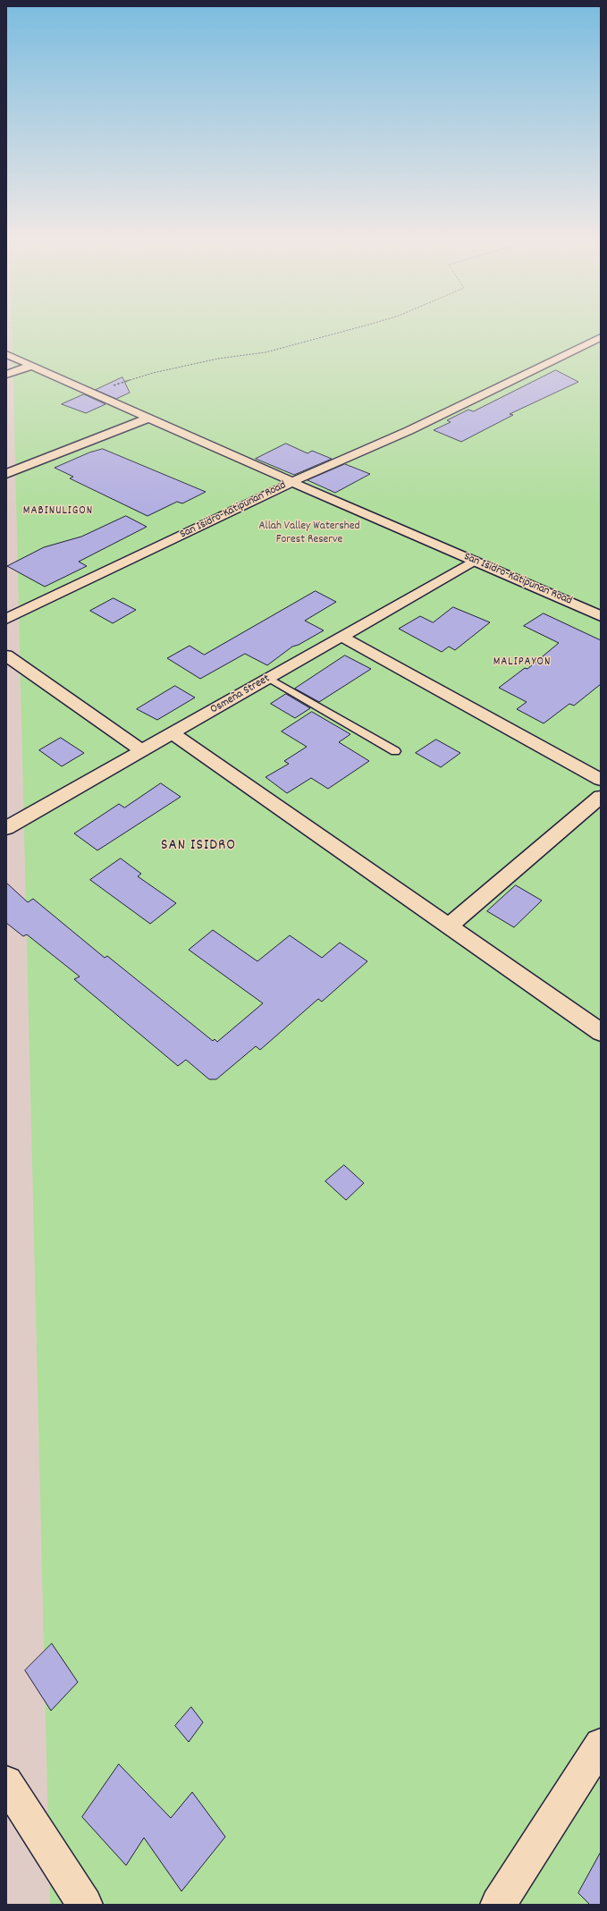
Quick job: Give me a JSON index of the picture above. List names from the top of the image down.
{
  "streets": {
    "street": ["San Isidro-Katipunan Road", "Osmeña Street"]
  },
  "crossings": [
    ["San Isidro-Katipunan Road", "Osmeña Street"]
  ],
  "districts": ["MABINULIGON", "MALIPAYON", "SAN ISIDRO"],
  "parks": ["Allah Valley Watershed Forest Reserve"]
}
